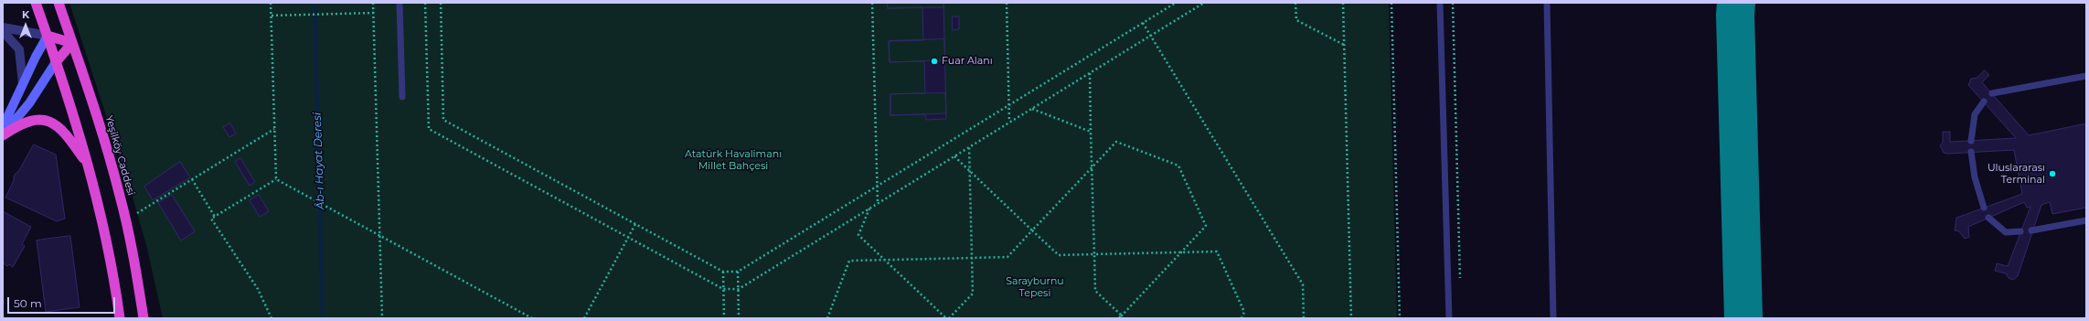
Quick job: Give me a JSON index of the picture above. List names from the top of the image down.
{
  "streets": {
    "highway": ["Yeşilköy Caddesi"]
  },
  "water": ["Âb-ı Hayat Deresi"],
  "parks": ["Atatürk Havalimanı Millet Bahçesi", "Sarayburnu Tepesi"],
  "places": ["Fuar Alanı", "Uluslararası Terminal"],
  "scale_bar": "50 m",
  "north": "top"
}
